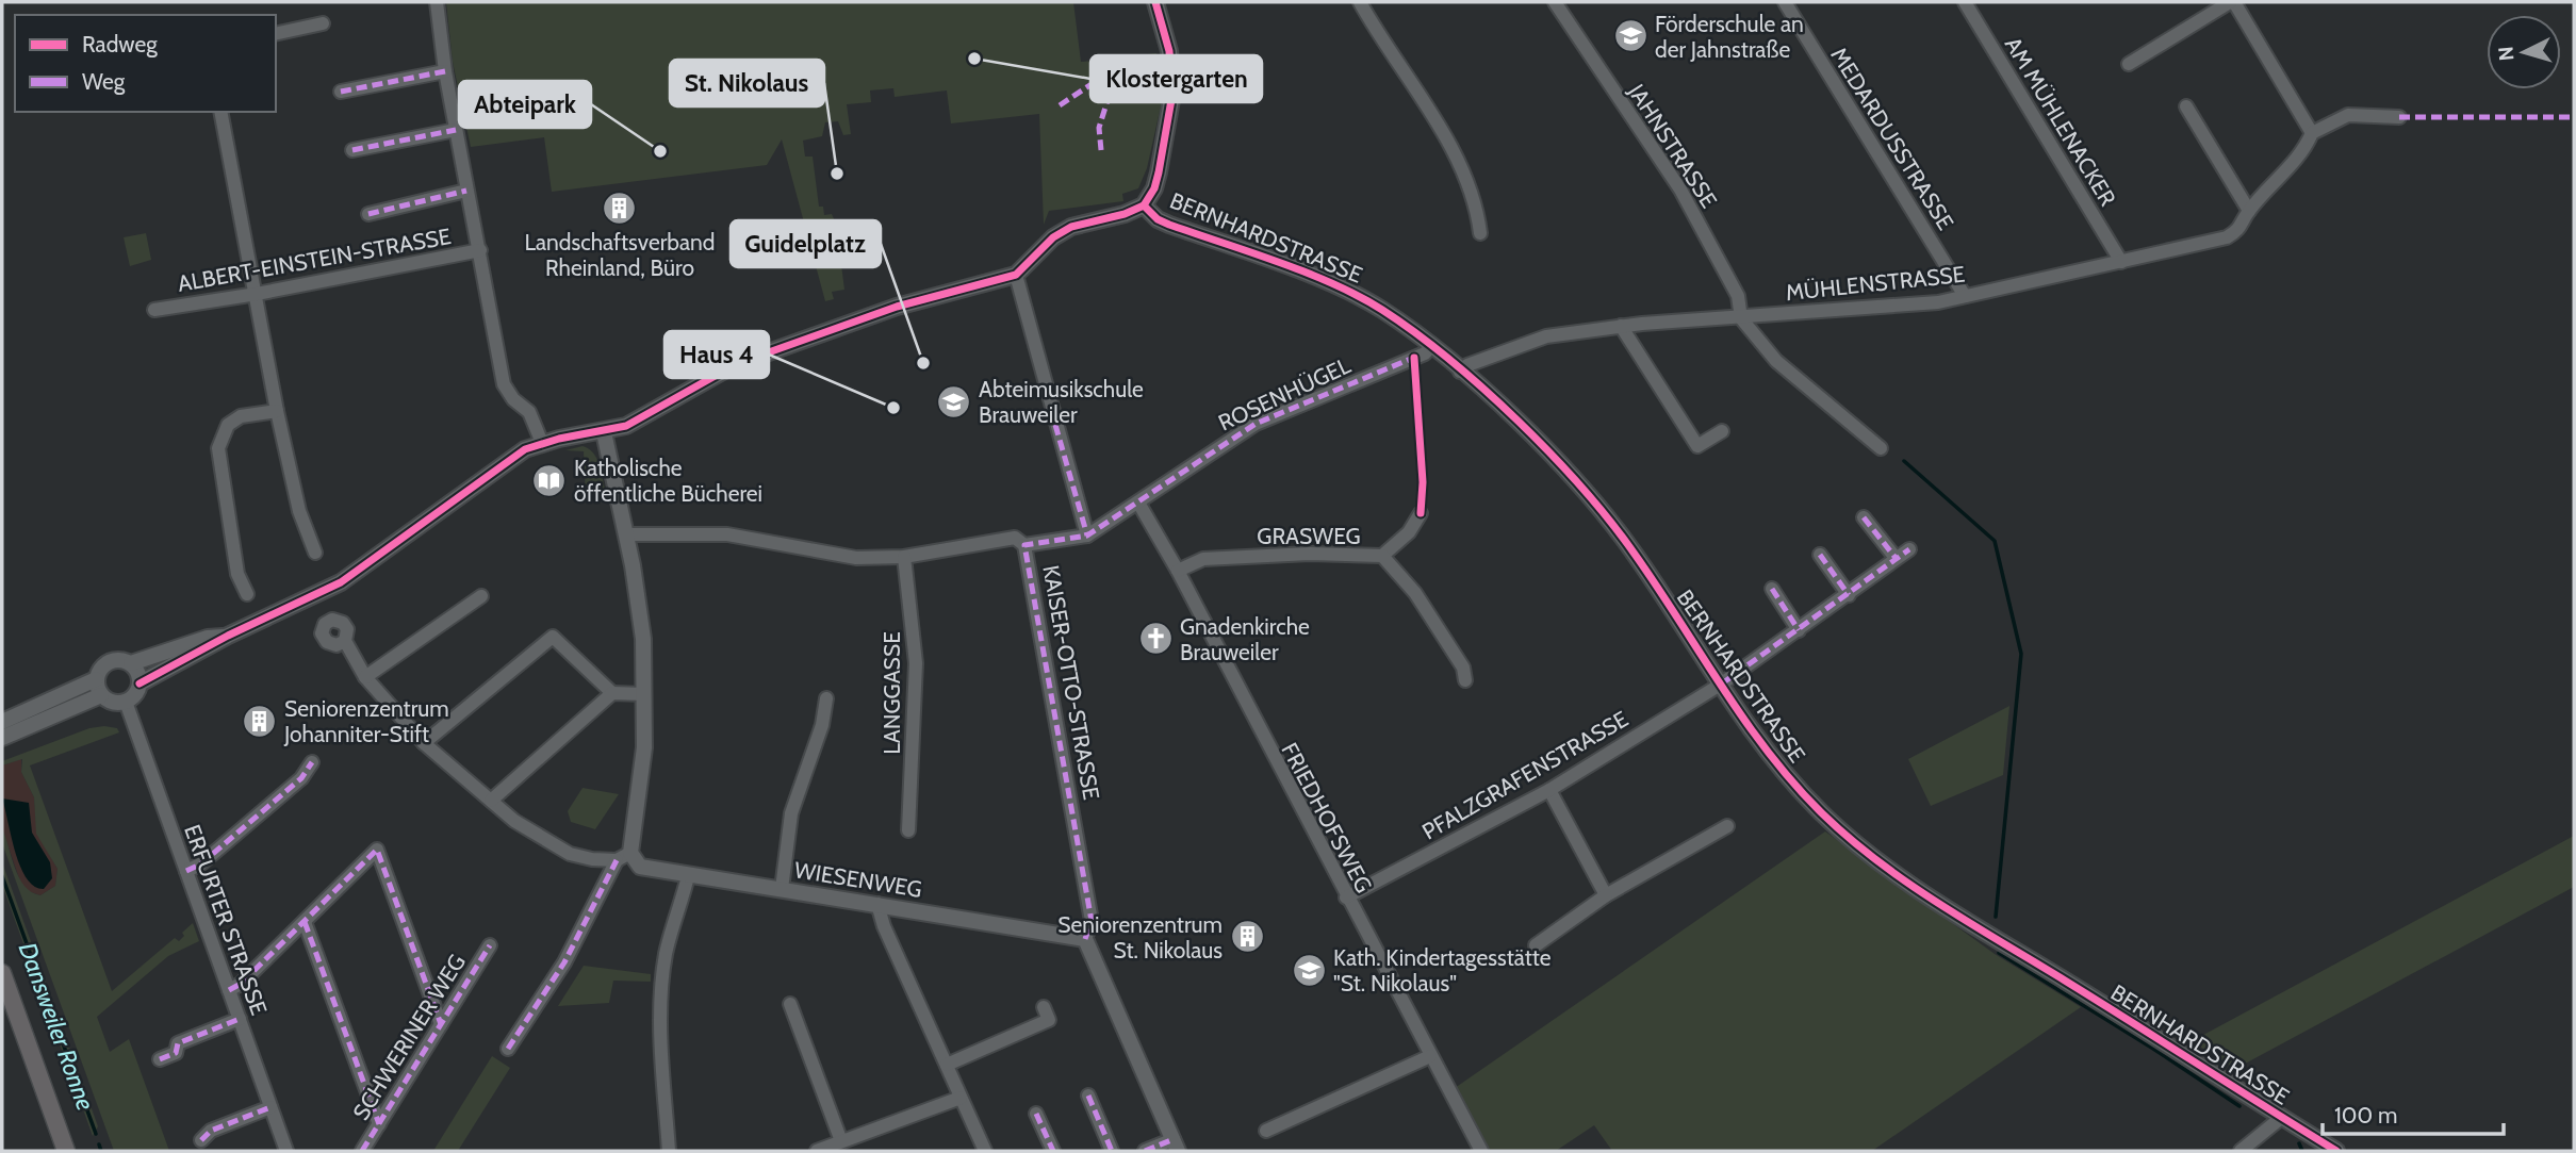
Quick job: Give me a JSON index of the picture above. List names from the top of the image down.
{
  "streets": {
    "street": [
      "AM MÜHLENACKER",
      "MEDARDUSSTRASSE",
      "JAHNSTRASSE",
      "BERNHARDSTRASSE",
      "ALBERT-EINSTEIN-STRASSE",
      "MÜHLENSTRASSE",
      "ROSENHÜGEL",
      "GRASWEG",
      "KAISER-OTTO-STRASSE",
      "LANGGASSE",
      "PFALZGRAFENSTRASSE",
      "FRIEDHOFSWEG",
      "WIESENWEG",
      "ERFURTER STRASSE",
      "SCHWERINER WEG"
    ]
  },
  "crossings": [
    ["AM MÜHLENACKER", "MÜHLENSTRASSE"],
    ["MEDARDUSSTRASSE", "MÜHLENSTRASSE"],
    ["JAHNSTRASSE", "MÜHLENSTRASSE"],
    ["BERNHARDSTRASSE", "MÜHLENSTRASSE"],
    ["BERNHARDSTRASSE", "ROSENHÜGEL"],
    ["BERNHARDSTRASSE", "PFALZGRAFENSTRASSE"],
    ["ROSENHÜGEL", "KAISER-OTTO-STRASSE"],
    ["ROSENHÜGEL", "FRIEDHOFSWEG"],
    ["GRASWEG", "FRIEDHOFSWEG"],
    ["KAISER-OTTO-STRASSE", "WIESENWEG"],
    ["PFALZGRAFENSTRASSE", "FRIEDHOFSWEG"]
  ],
  "water": ["Dansweiler Ronne"],
  "places": {
    "school or university": ["Förderschule an der Jahnstraße", "Abteimusikschule Brauweiler", "Kath. Kindertagesstätte \"St. Nikolaus\""],
    "other": [
      "Klostergarten",
      "Abteipark",
      "St. Nikolaus",
      "Guidelplatz",
      "Haus 4"
    ],
    "building": ["Landschaftsverband Rheinland, Büro", "Seniorenzentrum Johanniter-Stift", "Seniorenzentrum St. Nikolaus"],
    "library": ["Katholische öffentliche Bücherei"],
    "church": ["Gnadenkirche Brauweiler"]
  },
  "legend": ["Radweg", "Weg"],
  "scale_bar": "100 m",
  "north": "left"
}
